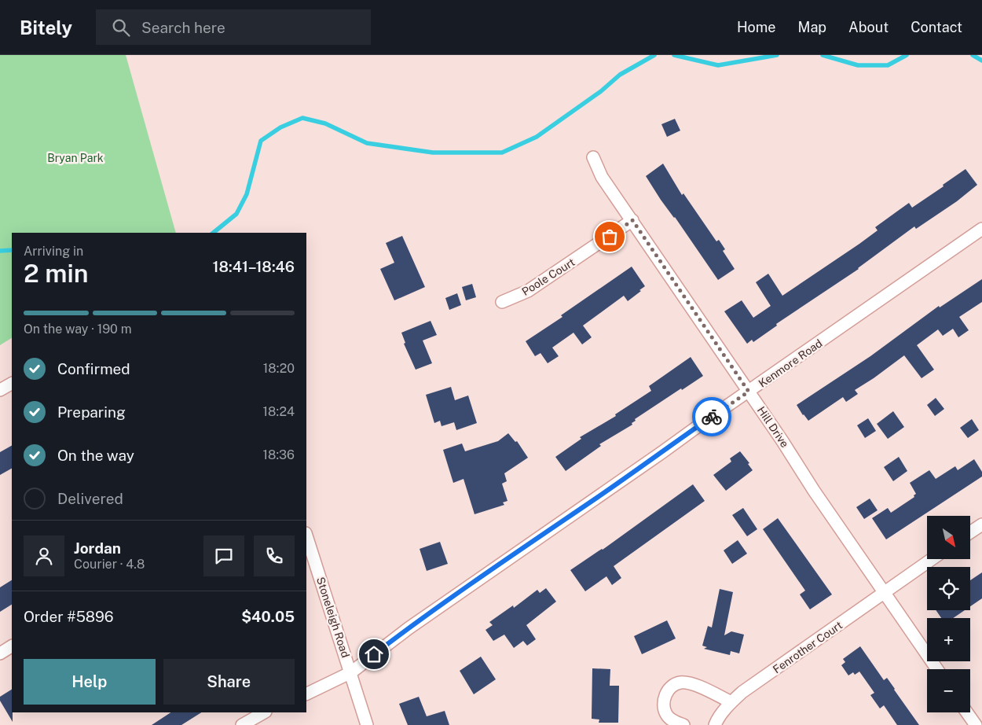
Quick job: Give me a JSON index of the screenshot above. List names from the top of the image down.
{
  "streets": {
    "street": [
      "Poole Court",
      "Kenmore Road",
      "Hill Drive",
      "Stoneleigh Road",
      "Fenrother Court"
    ]
  },
  "crossings": [
    ["Poole Court", "Hill Drive"],
    ["Kenmore Road", "Hill Drive"],
    ["Kenmore Road", "Stoneleigh Road"],
    ["Hill Drive", "Fenrother Court"]
  ],
  "parks": ["Bryan Park"],
  "north": "bottom right",
  "page": {
    "header": "Bitely",
    "search": "Search here",
    "nav": [
      "Home",
      "Map",
      "About",
      "Contact"
    ],
    "heading": ["2 min", "Arriving in", "18:41–18:46"],
    "panel": [
      "Jordan",
      "Courier · 4.8",
      "Order #5896",
      "$40.05"
    ],
    "bar": "On the way · 190 m",
    "list": [
      ["Confirmed", "18:20"],
      ["Preparing", "18:24"],
      ["On the way", "18:36"],
      "Delivered"
    ],
    "map_buttons": ["+", "−"],
    "buttons": ["Help", "Share"]
  }
}
